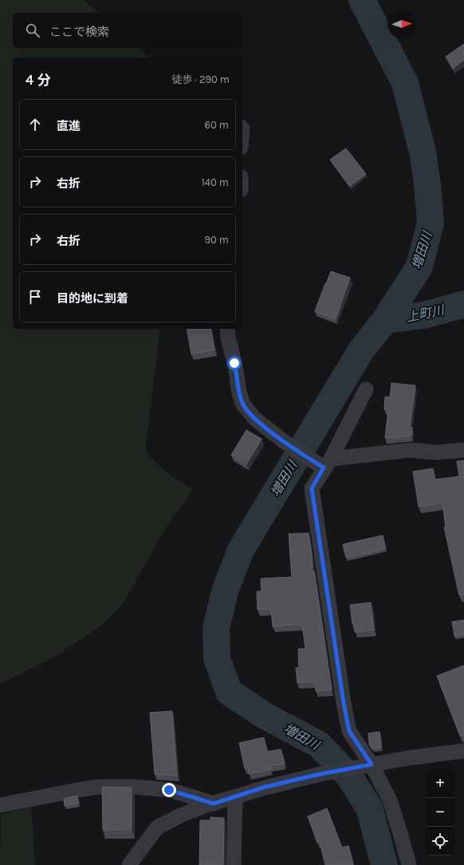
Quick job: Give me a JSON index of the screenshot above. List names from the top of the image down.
{
  "water": ["増田川", "上町川"],
  "north": "right",
  "page": {
    "search": "ここで検索",
    "heading": ["4 分", "徒歩 · 290 m"],
    "list": [
      ["直進", "60 m"],
      ["右折", "140 m"],
      ["右折", "90 m"],
      "目的地に到着"
    ],
    "map_buttons": ["+", "−"]
  }
}
